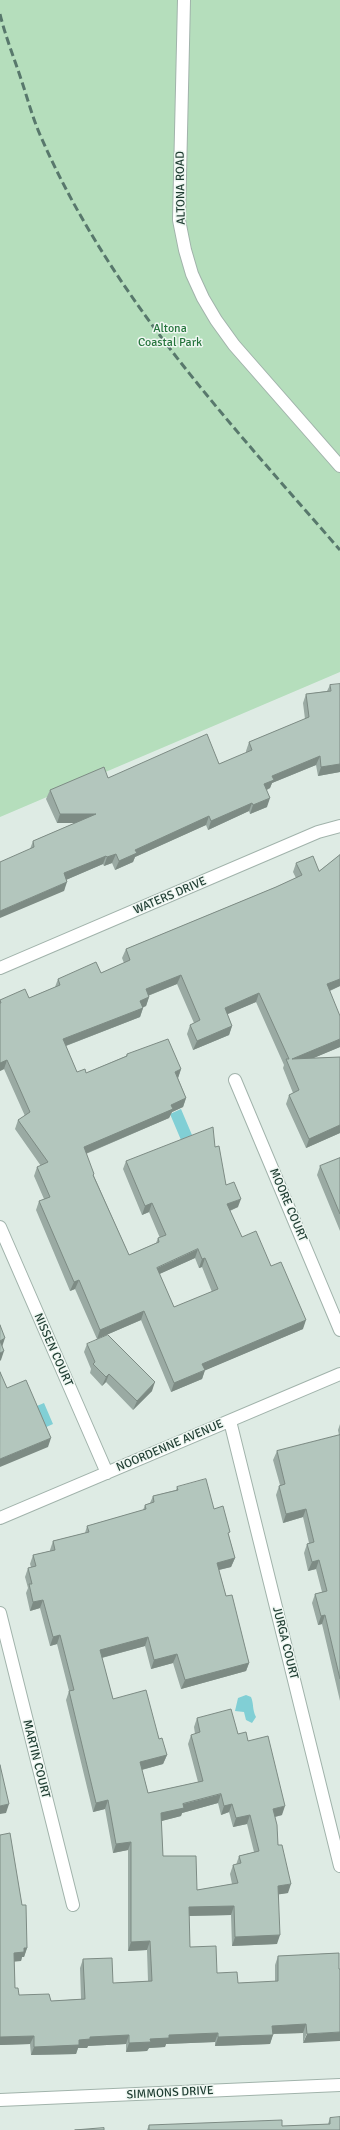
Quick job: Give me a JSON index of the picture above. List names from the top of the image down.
{
  "streets": {
    "street": [
      "ALTONA ROAD",
      "WATERS DRIVE",
      "MOORE COURT",
      "NISSEN COURT",
      "NOORDENNE AVENUE",
      "JURGA COURT",
      "MARTIN COURT",
      "SIMMONS DRIVE"
    ]
  },
  "crossings": [
    ["NISSEN COURT", "NOORDENNE AVENUE"],
    ["NOORDENNE AVENUE", "JURGA COURT"]
  ],
  "parks": ["Altona Coastal Park"]
}
